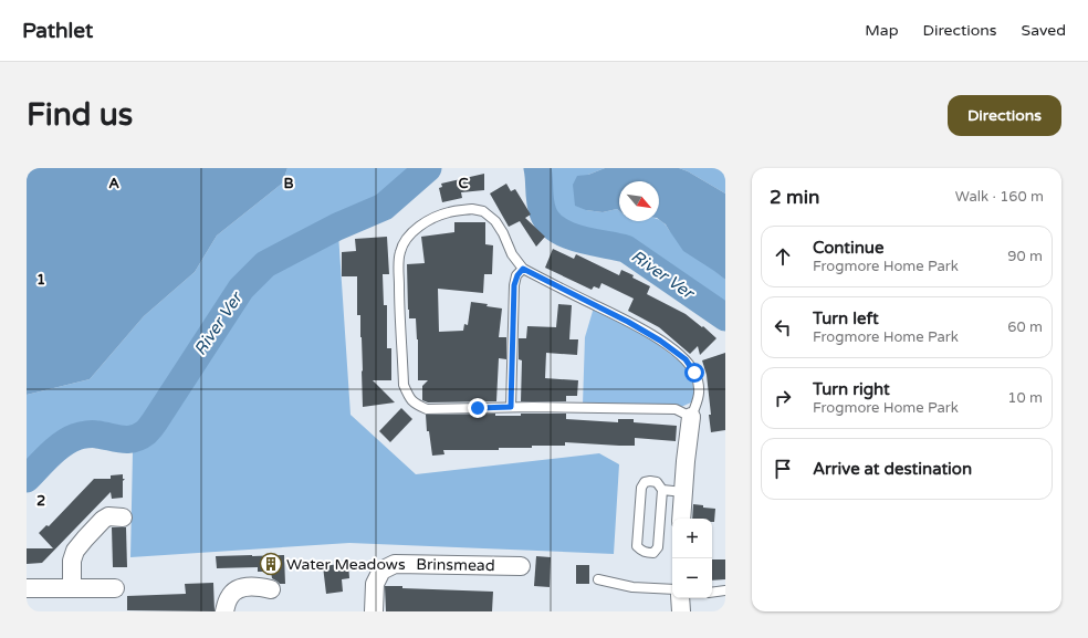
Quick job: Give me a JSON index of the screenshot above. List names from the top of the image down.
{
  "streets": {
    "street": ["Brinsmead"]
  },
  "water": ["River Ver"],
  "places": {
    "building": ["Water Meadows"]
  },
  "north": "bottom right",
  "page": {
    "header": "Pathlet",
    "nav": ["Map", "Directions", "Saved"],
    "buttons": "Directions",
    "title": "Find us",
    "heading": ["2 min", "Walk · 160 m"],
    "list": [
      ["Continue", "Frogmore Home Park", "90 m"],
      ["Turn left", "Frogmore Home Park", "60 m"],
      ["Turn right", "Frogmore Home Park", "10 m"],
      "Arrive at destination"
    ],
    "map_buttons": ["+", "−"]
  },
  "grid": {
    "columns": ["A", "B", "C"],
    "rows": ["1", "2"]
  }
}
